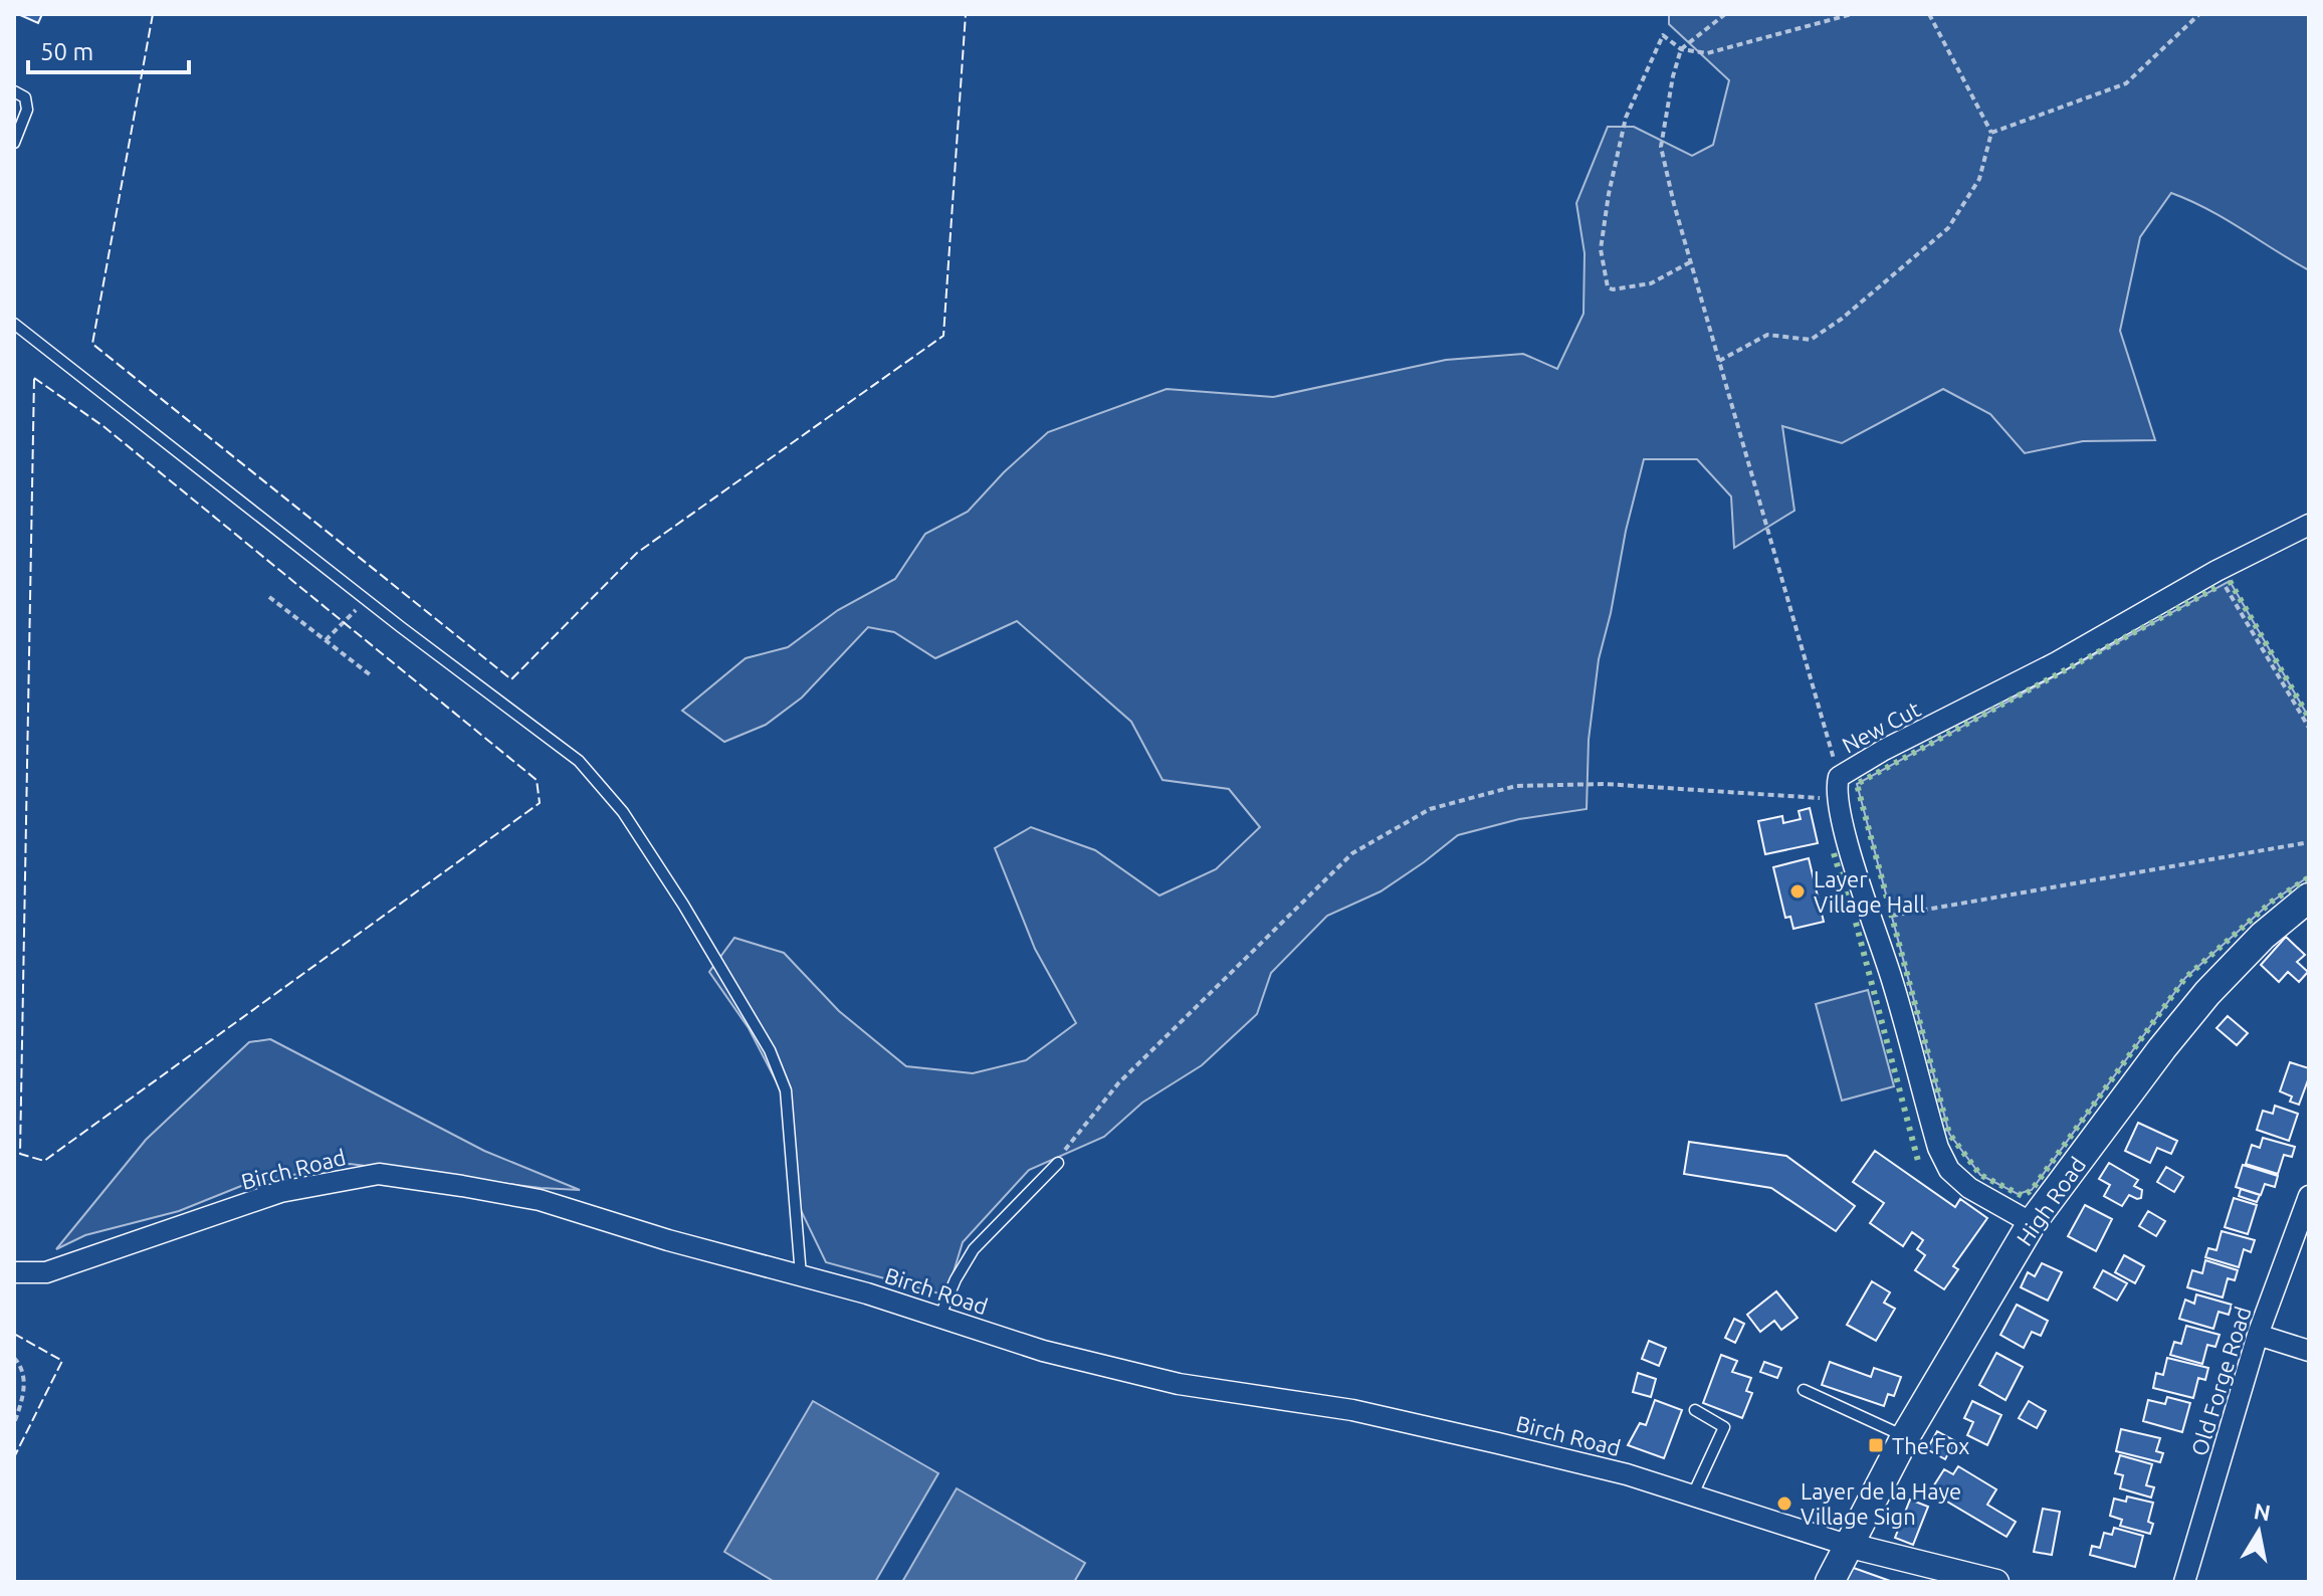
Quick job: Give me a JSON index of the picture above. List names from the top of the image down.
{
  "streets": {
    "main road": ["High Road"],
    "street": ["New Cut", "Birch Road", "Old Forge Road"]
  },
  "crossings": [
    ["New Cut", "High Road"],
    ["Birch Road", "High Road"]
  ],
  "places": {
    "other": ["Layer Village Hall", "Layer de la Haye Village Sign"],
    "transit": ["The Fox"]
  },
  "scale_bar": "50 m",
  "north": "top"
}
